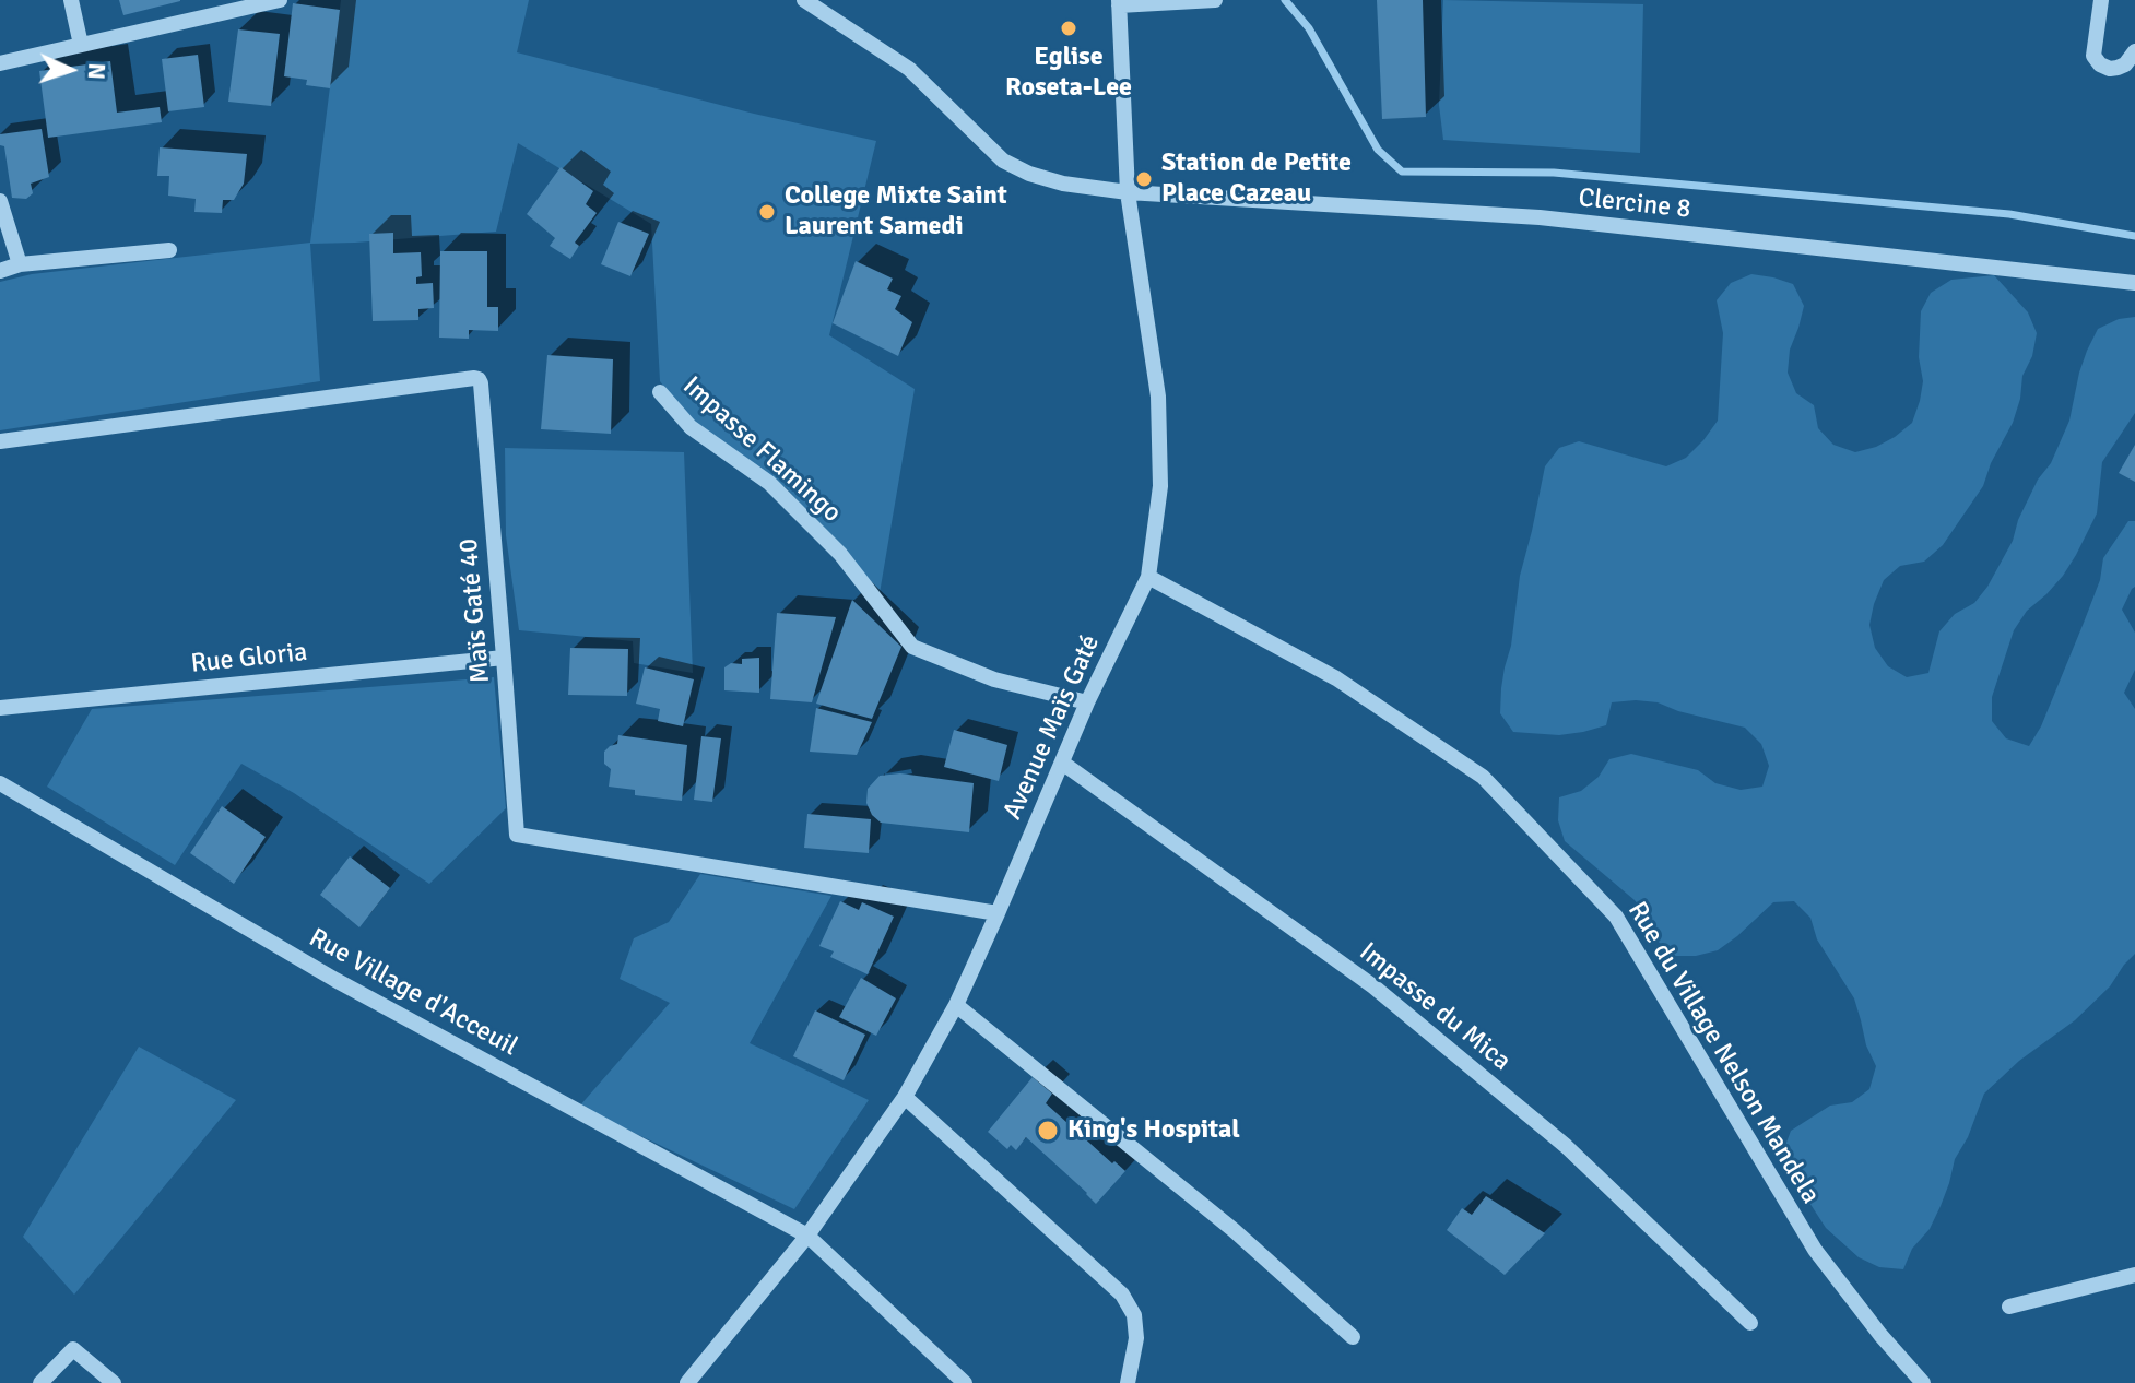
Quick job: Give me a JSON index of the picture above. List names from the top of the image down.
{
  "streets": {
    "street": [
      "Clercine 8",
      "Impasse Flamingo",
      "Maïs Gaté 40",
      "Rue Gloria",
      "Avenue Maïs Gaté",
      "Rue Village d'Acceuil",
      "Impasse du Mica",
      "Rue du Village Nelson Mandela"
    ]
  },
  "crossings": [
    ["Clercine 8", "Avenue Maïs Gaté"],
    ["Impasse Flamingo", "Avenue Maïs Gaté"],
    ["Maïs Gaté 40", "Rue Gloria"],
    ["Maïs Gaté 40", "Avenue Maïs Gaté"],
    ["Avenue Maïs Gaté", "Rue Village d'Acceuil"],
    ["Avenue Maïs Gaté", "Impasse du Mica"],
    ["Avenue Maïs Gaté", "Rue du Village Nelson Mandela"]
  ],
  "places": [
    "Eglise Roseta-Lee",
    "Station de Petite Place Cazeau",
    "College Mixte Saint Laurent Samedi",
    "King's Hospital"
  ],
  "north": "right"
}
